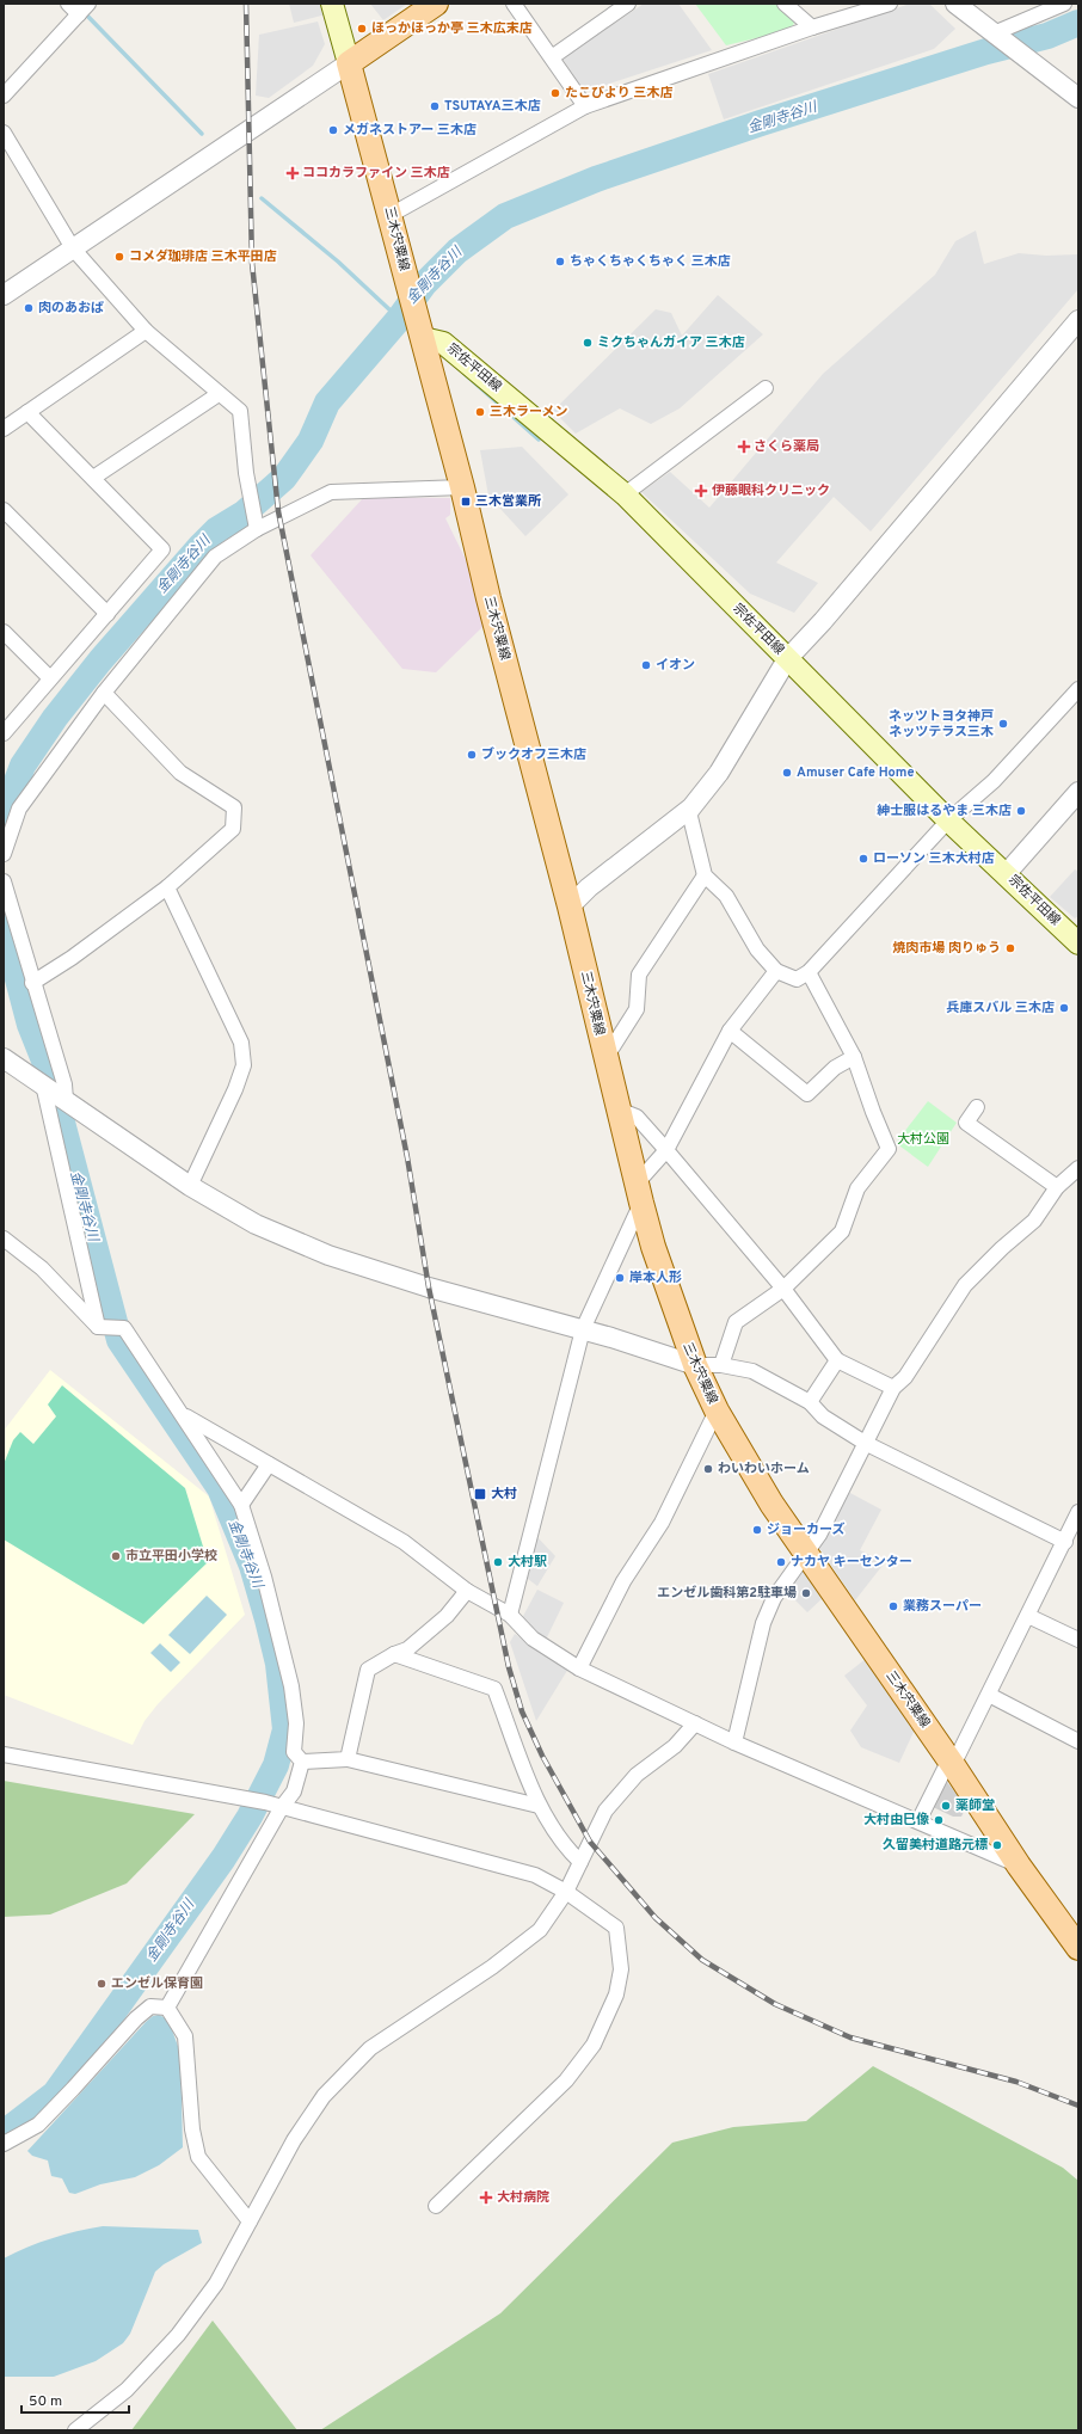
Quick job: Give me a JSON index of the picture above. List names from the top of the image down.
{
  "streets": {
    "main road": ["三木宍粟線", "宗佐平田線"]
  },
  "crossings": [
    ["三木宍粟線", "宗佐平田線"]
  ],
  "water": ["金剛寺谷川"],
  "parks": ["大村公園"],
  "places": {
    "other": [
      "ほっかほっか亭 三木広末店",
      "たこびより 三木店",
      "TSUTAYA三木店",
      "メガネストアー 三木店",
      "コメダ珈琲店 三木平田店",
      "ちゃくちゃくちゃく 三木店",
      "肉のあおば",
      "ミクちゃんガイア 三木店",
      "三木ラーメン",
      "イオン",
      "ネッツトヨタ神戸 ネッツテラス三木",
      "ブックオフ三木店",
      "Amuser Cafe Home",
      "紳士服はるやま 三木店",
      "ローソン 三木大村店",
      "焼肉市場 肉りゅう",
      "兵庫スバル 三木店",
      "岸本人形",
      "わいわいホーム",
      "ジョーカーズ",
      "市立平田小学校",
      "大村駅",
      "ナカヤ キーセンター",
      "エンゼル歯科第2駐車場",
      "業務スーパー",
      "薬師堂",
      "大村由巳像",
      "久留美村道路元標",
      "エンゼル保育園"
    ],
    "health": [
      "ココカラファイン 三木店",
      "さくら薬局",
      "伊藤眼科クリニック",
      "大村病院"
    ],
    "transit": ["三木営業所", "大村"]
  },
  "scale_bar": "50 m"
}
